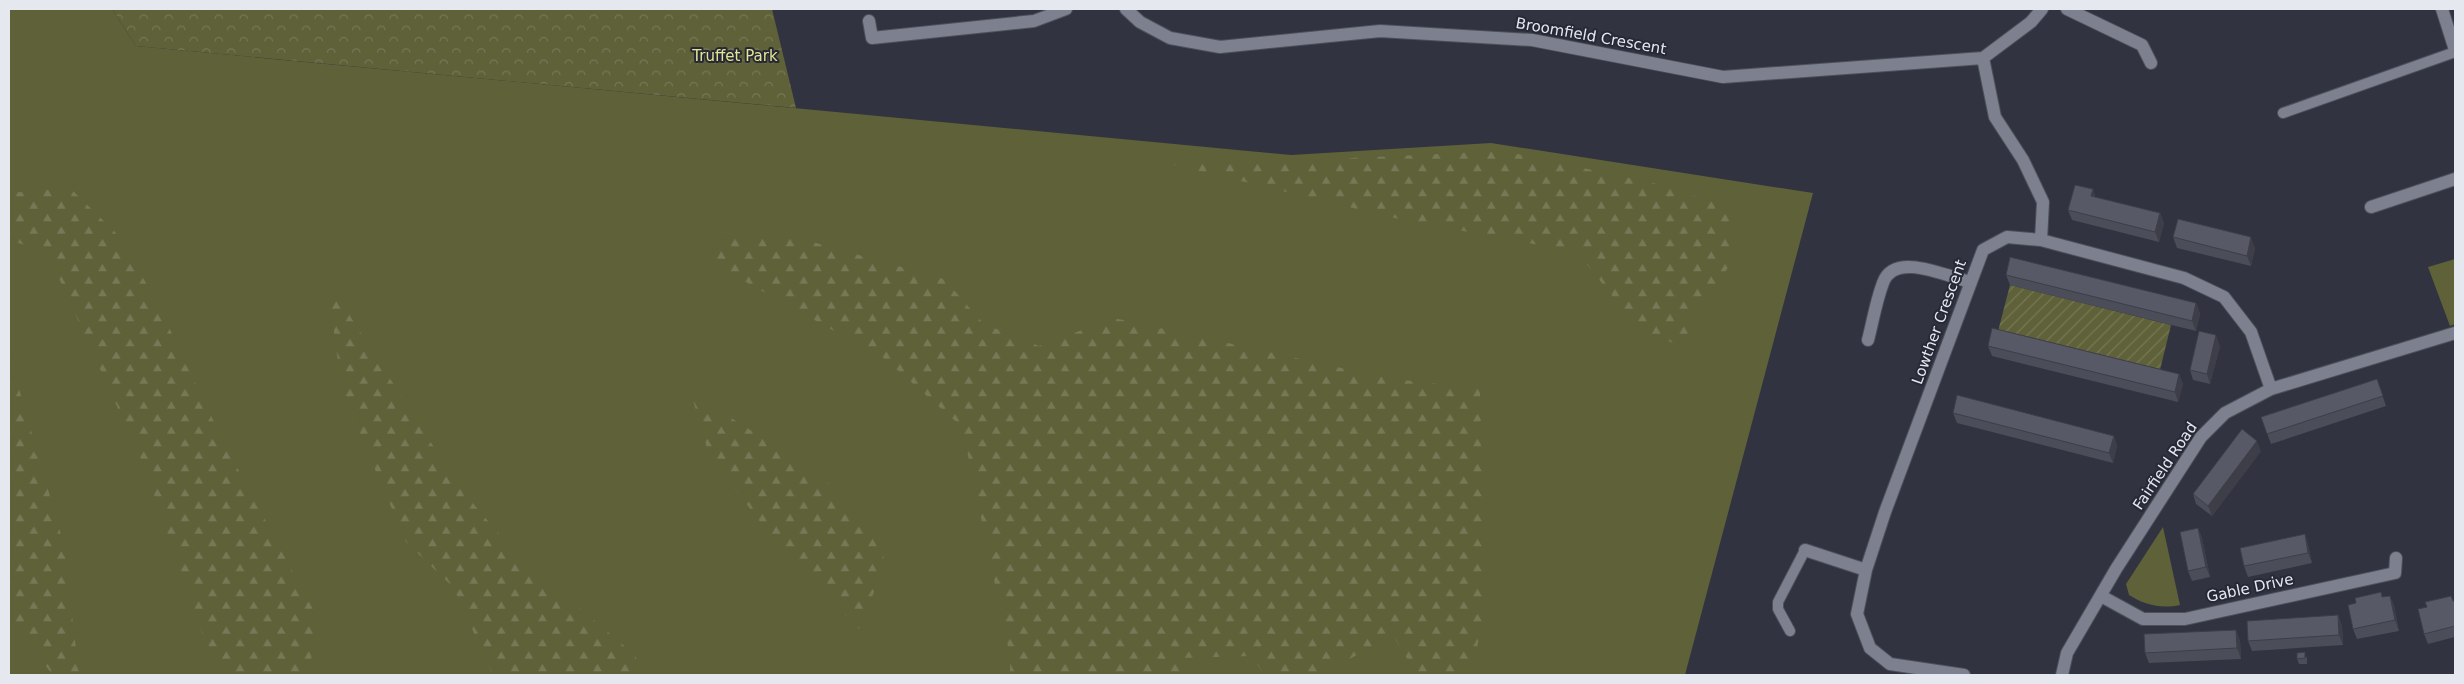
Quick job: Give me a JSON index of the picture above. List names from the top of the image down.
{
  "streets": {
    "street": [
      "Broomfield Crescent",
      "Lowther Crescent",
      "Fairfield Road",
      "Gable Drive"
    ]
  },
  "crossings": [
    ["Lowther Crescent", "Fairfield Road"],
    ["Fairfield Road", "Gable Drive"]
  ],
  "parks": ["Truffet Park"]
}
